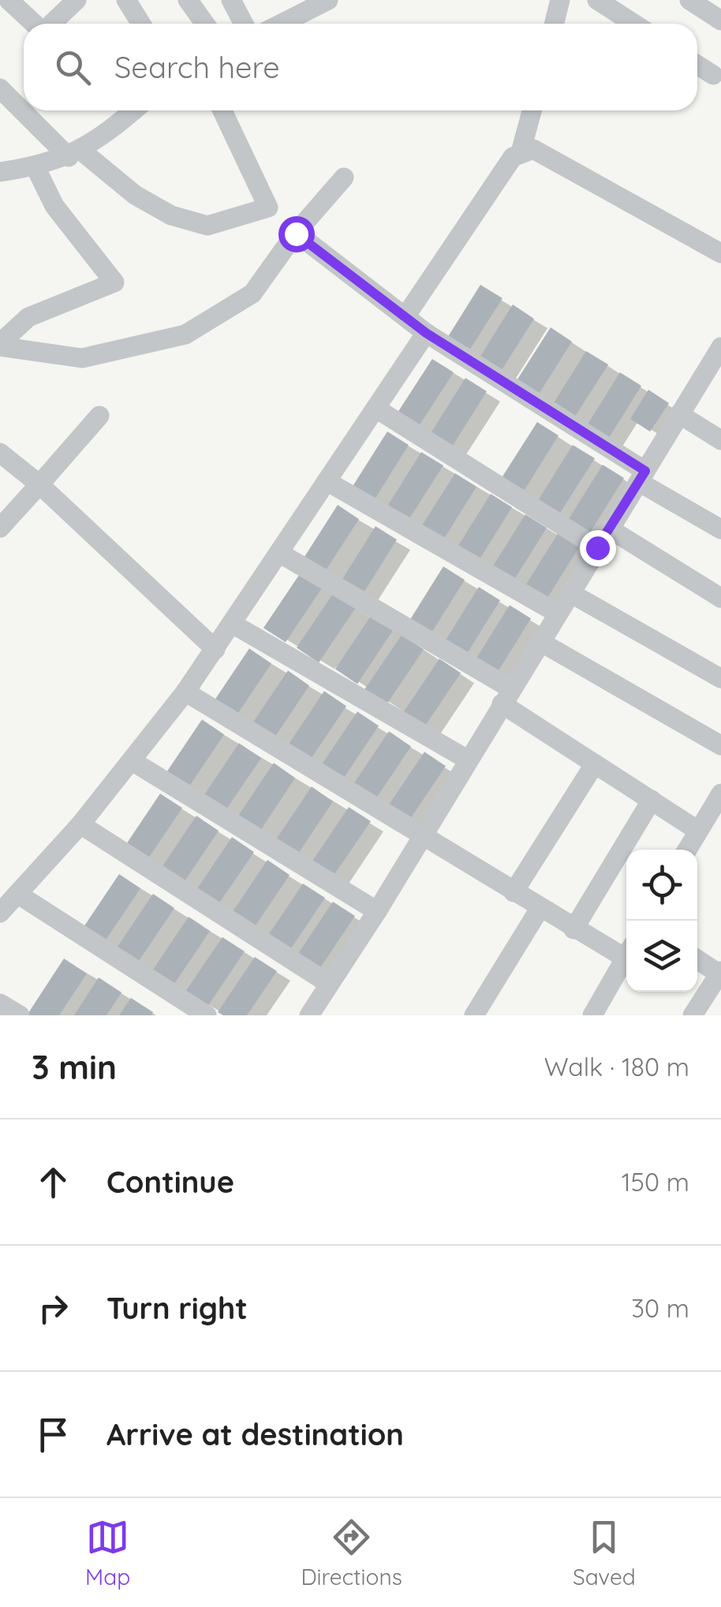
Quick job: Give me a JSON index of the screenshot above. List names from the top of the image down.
{
  "page": {
    "search": "Search here",
    "heading": ["3 min", "Walk · 180 m"],
    "list": [
      ["Continue", "150 m"],
      ["Turn right", "30 m"],
      "Arrive at destination"
    ],
    "nav": ["Map", "Directions", "Saved"]
  }
}
